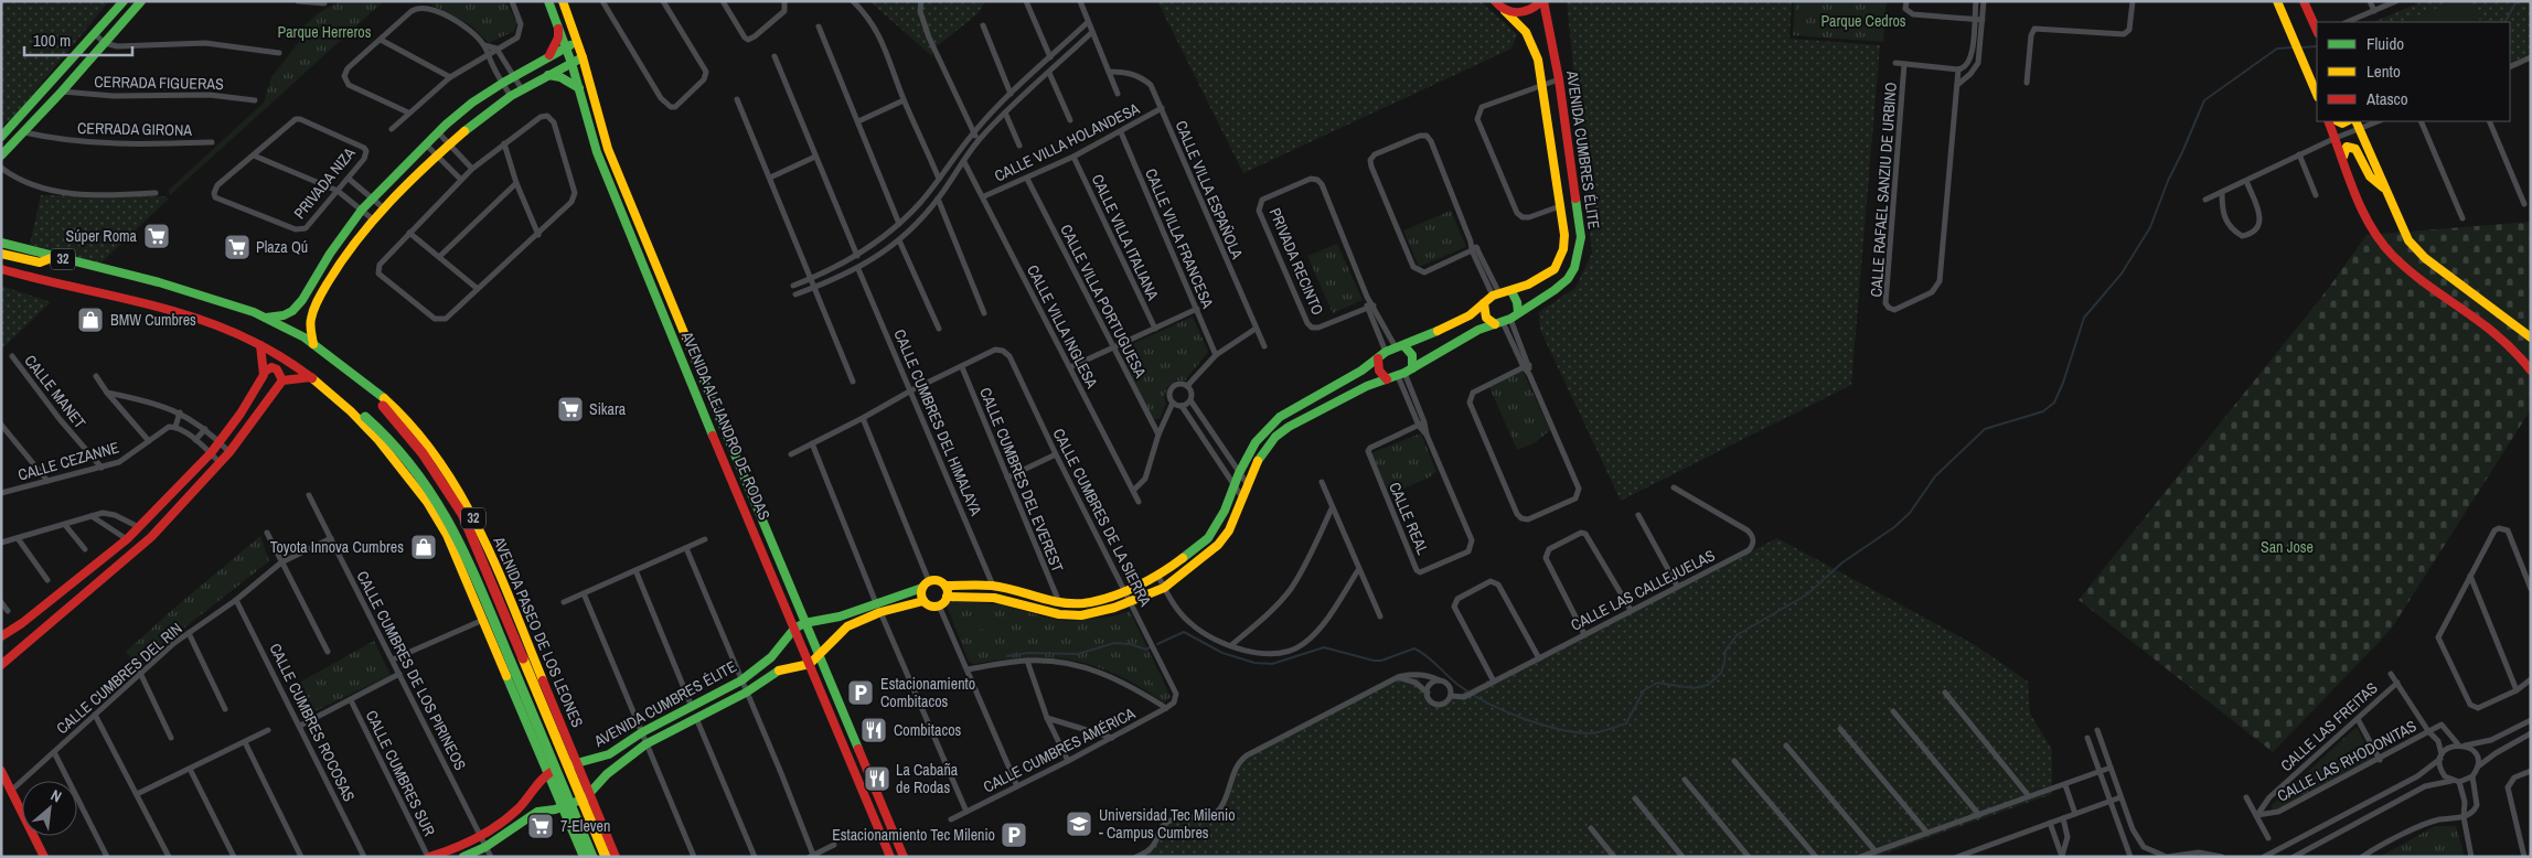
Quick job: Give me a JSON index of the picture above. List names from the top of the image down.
{
  "streets": {
    "street": [
      "CERRADA FIGUERAS",
      "CERRADA GIRONA",
      "CALLE VILLA HOLANDESA",
      "AVENIDA CUMBRES ÉLITE",
      "PRIVADA NIZA",
      "CALLE VILLA ESPAÑOLA",
      "CALLE RAFAEL SANZIU DE URBINO",
      "CALLE VILLA ITALIANA",
      "CALLE VILLA FRANCESA",
      "32",
      "PRIVADA RECINTO",
      "CALLE VILLA PORTUGUESA",
      "CALLE VILLA INGLESA",
      "CALLE MANET",
      "CALLE CUMBRES DEL HIMALAYA",
      "AVENIDA ALEJANDRO DE RODAS",
      "CALLE CEZANNE",
      "CALLE CUMBRES DEL EVEREST",
      "CALLE CUMBRES DE LA SIERRA",
      "CALLE REAL",
      "CALLE LAS CALLEJUELAS",
      "AVENIDA PASEO DE LOS LEONES",
      "CALLE CUMBRES DE LOS PIRINEOS",
      "CALLE CUMBRES DEL RIN",
      "CALLE CUMBRES ROCOSAS",
      "CALLE LAS FREITAS",
      "CALLE CUMBRES AMÉRICA",
      "CALLE LAS RHODONITAS",
      "CALLE CUMBRES SUR"
    ]
  },
  "crossings": [
    ["CALLE VILLA HOLANDESA", "CALLE VILLA ESPAÑOLA"],
    ["CALLE VILLA HOLANDESA", "CALLE VILLA ITALIANA"],
    ["CALLE VILLA HOLANDESA", "CALLE VILLA FRANCESA"],
    ["CALLE VILLA HOLANDESA", "CALLE VILLA PORTUGUESA"],
    ["CALLE VILLA HOLANDESA", "CALLE VILLA INGLESA"],
    ["AVENIDA CUMBRES ÉLITE", "32"],
    ["AVENIDA CUMBRES ÉLITE", "AVENIDA ALEJANDRO DE RODAS"],
    ["AVENIDA CUMBRES ÉLITE", "CALLE CUMBRES DE LA SIERRA"],
    ["AVENIDA CUMBRES ÉLITE", "CALLE REAL"],
    ["AVENIDA CUMBRES ÉLITE", "AVENIDA PASEO DE LOS LEONES"],
    ["AVENIDA CUMBRES ÉLITE", "CALLE CUMBRES DE LOS PIRINEOS"],
    ["AVENIDA CUMBRES ÉLITE", "CALLE CUMBRES SUR"],
    ["CALLE MANET", "CALLE CEZANNE"],
    ["CALLE CUMBRES DEL EVEREST", "CALLE CUMBRES DE LA SIERRA"],
    ["CALLE CUMBRES DE LA SIERRA", "CALLE CUMBRES AMÉRICA"],
    ["CALLE CUMBRES DE LOS PIRINEOS", "CALLE CUMBRES DEL RIN"],
    ["CALLE CUMBRES DEL RIN", "CALLE CUMBRES ROCOSAS"],
    ["CALLE LAS FREITAS", "CALLE LAS RHODONITAS"]
  ],
  "parks": ["Parque Cedros", "Parque Herreros", "San Jose"],
  "places": {
    "supermarket": [
      "Súper Roma",
      "Plaza Qú",
      "Sikara",
      "7-Eleven"
    ],
    "shop": ["BMW Cumbres", "Toyota Innova Cumbres"],
    "parking": ["Estacionamiento Combitacos", "Estacionamiento Tec Milenio"],
    "restaurant": ["Combitacos", "La Cabaña de Rodas"],
    "school or university": ["Universidad Tec Milenio - Campus Cumbres"]
  },
  "legend": ["Fluido", "Lento", "Atasco"],
  "scale_bar": "100 m",
  "north": "top right"
}
